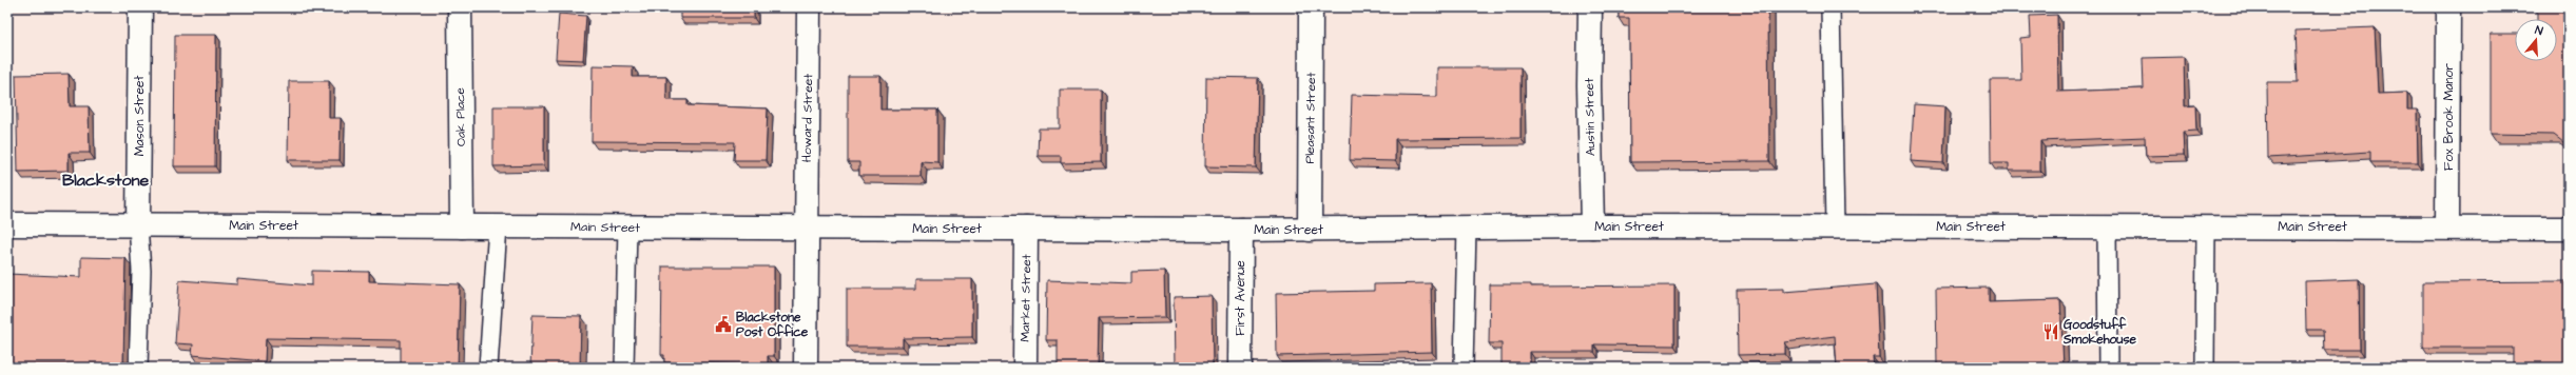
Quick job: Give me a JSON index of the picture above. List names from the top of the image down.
{
  "streets": {
    "main road": [
      "Mason Street",
      "Oak Place",
      "Austin Street",
      "Fox Brook Manor",
      "Howard Street",
      "Pleasant Street",
      "Main Street",
      "Market Street",
      "First Avenue"
    ]
  },
  "crossings": [
    ["Mason Street", "Main Street"],
    ["Oak Place", "Main Street"],
    ["Austin Street", "Main Street"],
    ["Fox Brook Manor", "Main Street"],
    ["Howard Street", "Main Street"],
    ["Pleasant Street", "Main Street"],
    ["Main Street", "Market Street"],
    ["Main Street", "First Avenue"]
  ],
  "districts": ["Blackstone"],
  "places": {
    "public building": ["Blackstone Post Office"],
    "restaurant": ["Goodstuff Smokehouse"]
  },
  "north": "top"
}
